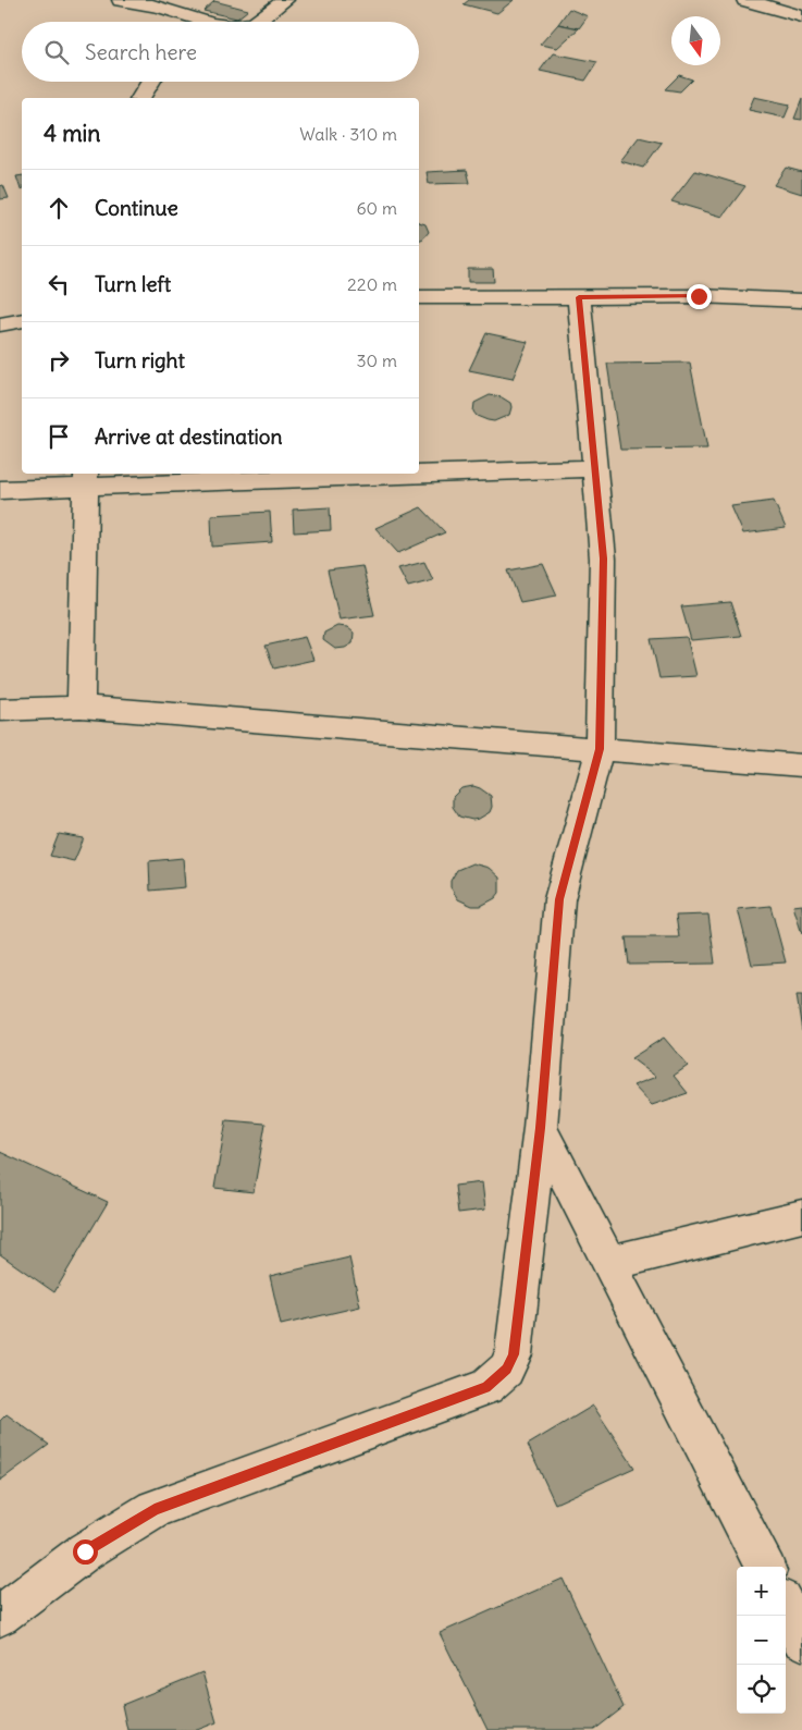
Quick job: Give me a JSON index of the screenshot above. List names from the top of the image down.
{
  "north": "bottom",
  "page": {
    "search": "Search here",
    "heading": ["4 min", "Walk · 310 m"],
    "list": [
      ["Continue", "60 m"],
      ["Turn left", "220 m"],
      ["Turn right", "30 m"],
      "Arrive at destination"
    ],
    "map_buttons": ["+", "−"]
  }
}
